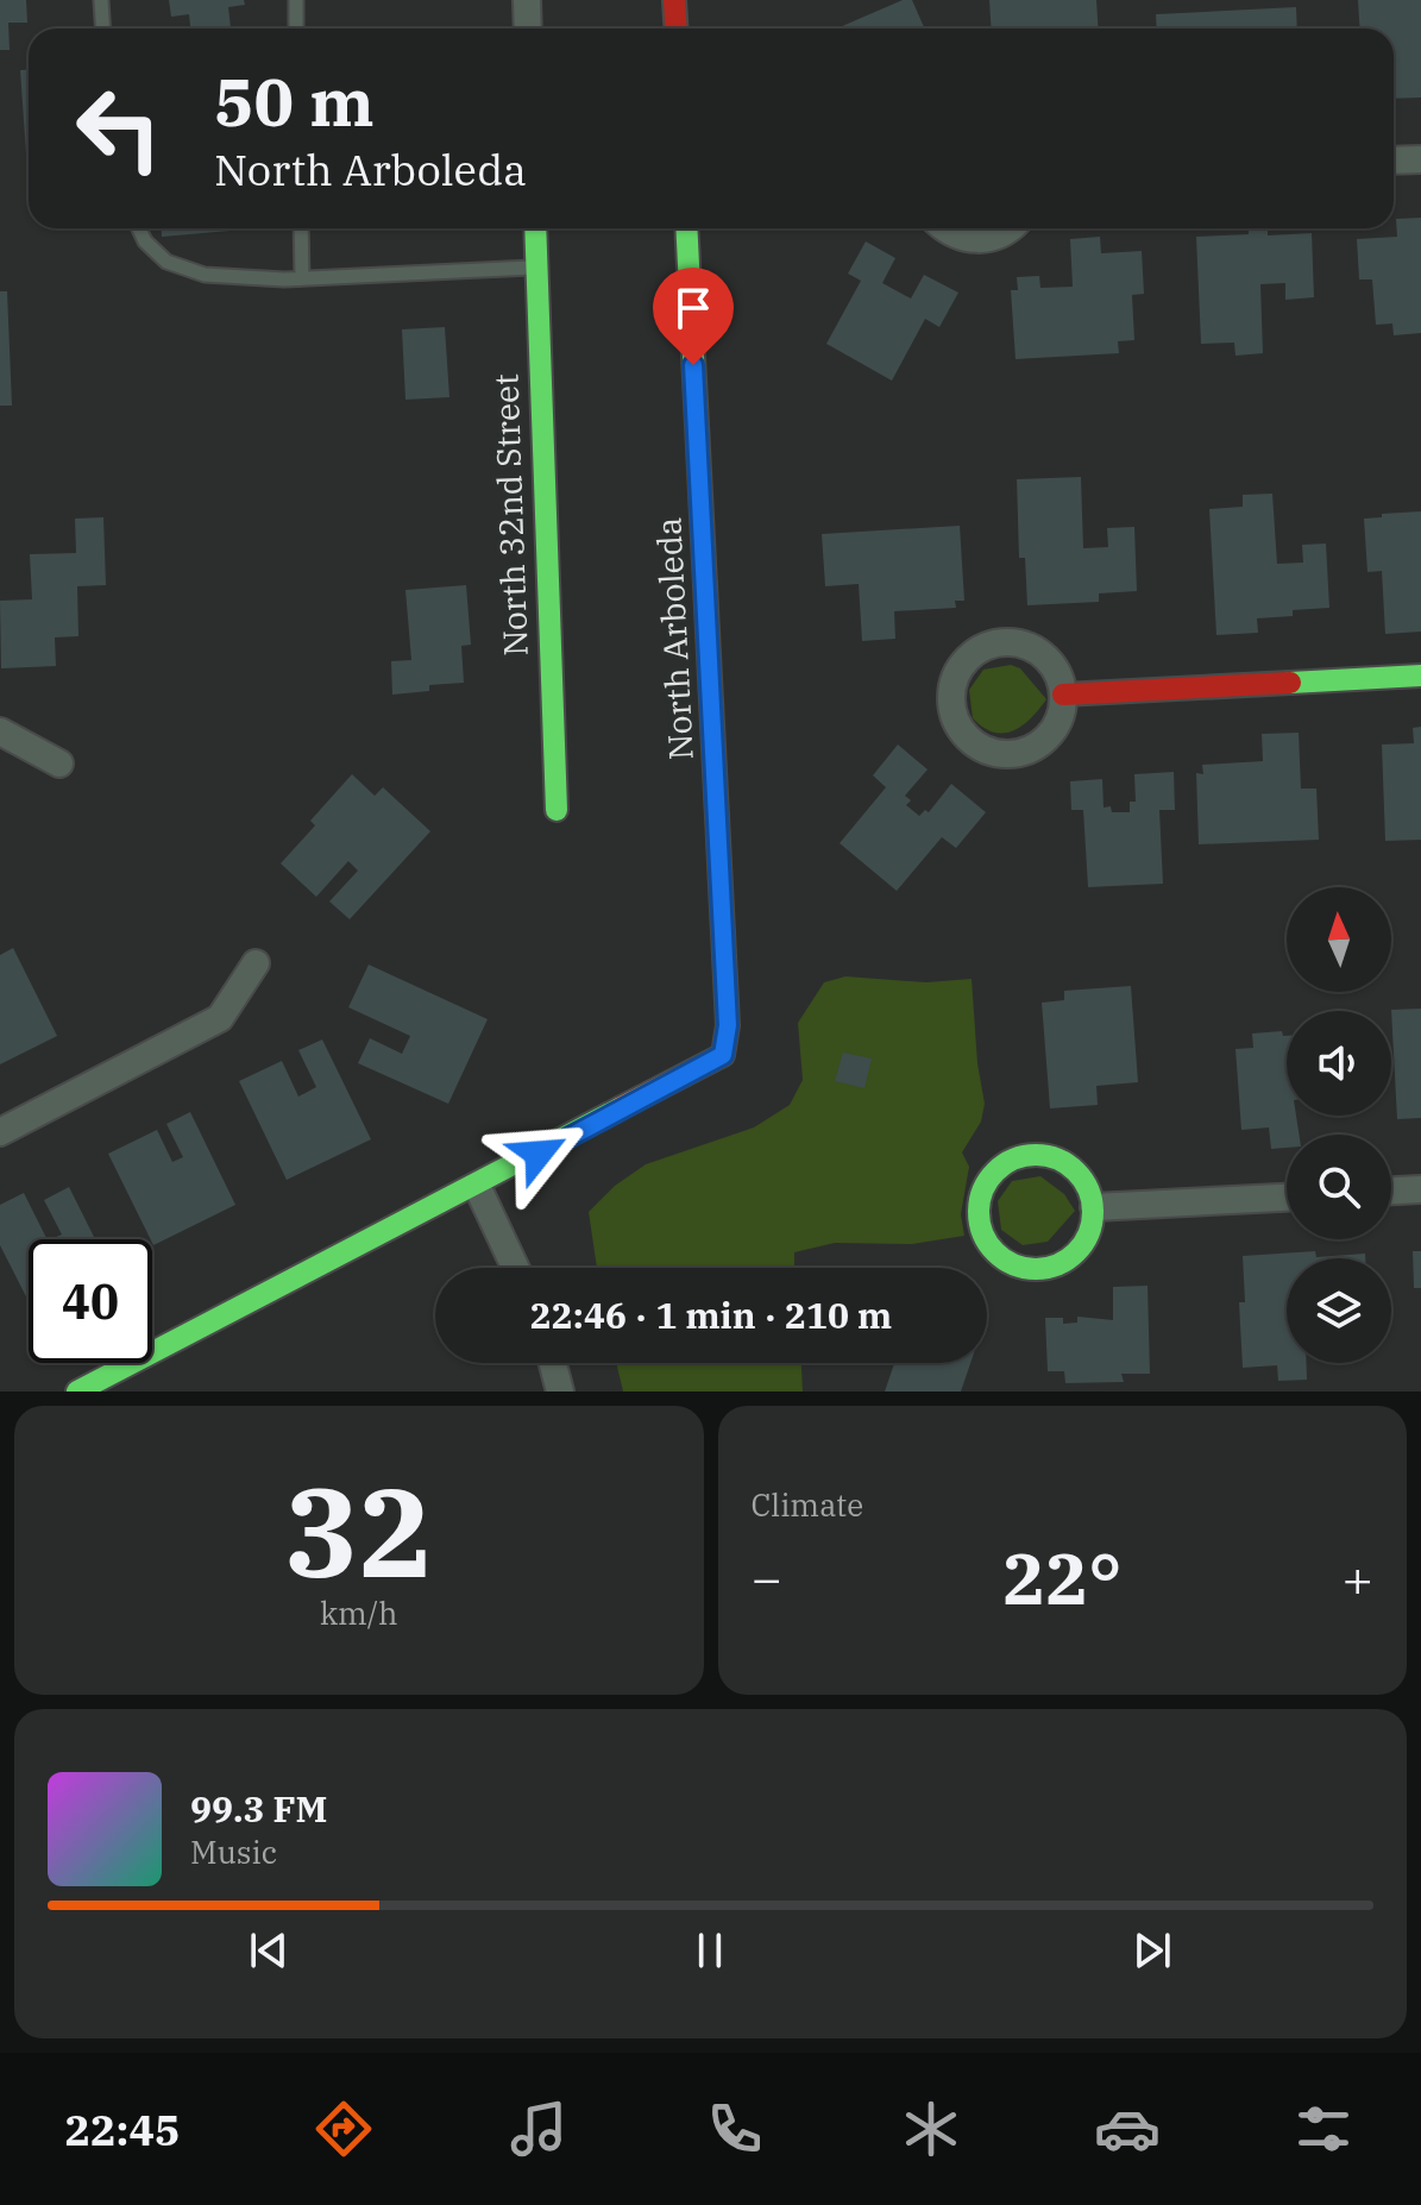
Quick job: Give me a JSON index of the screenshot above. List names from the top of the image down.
{
  "streets": {
    "street": ["North 32nd Street", "North Arboleda"]
  },
  "north": "top",
  "page": {
    "turn": ["50 m", "North Arboleda"],
    "limit": "40",
    "trip": "22:46 · 1 min · 210 m",
    "tile": [
      ["32", "km/h"],
      "Climate"
    ],
    "heat": ["−", "22°", "+"],
    "song": ["99.3 FM", "Music"],
    "tabs": "22:45"
  }
}
